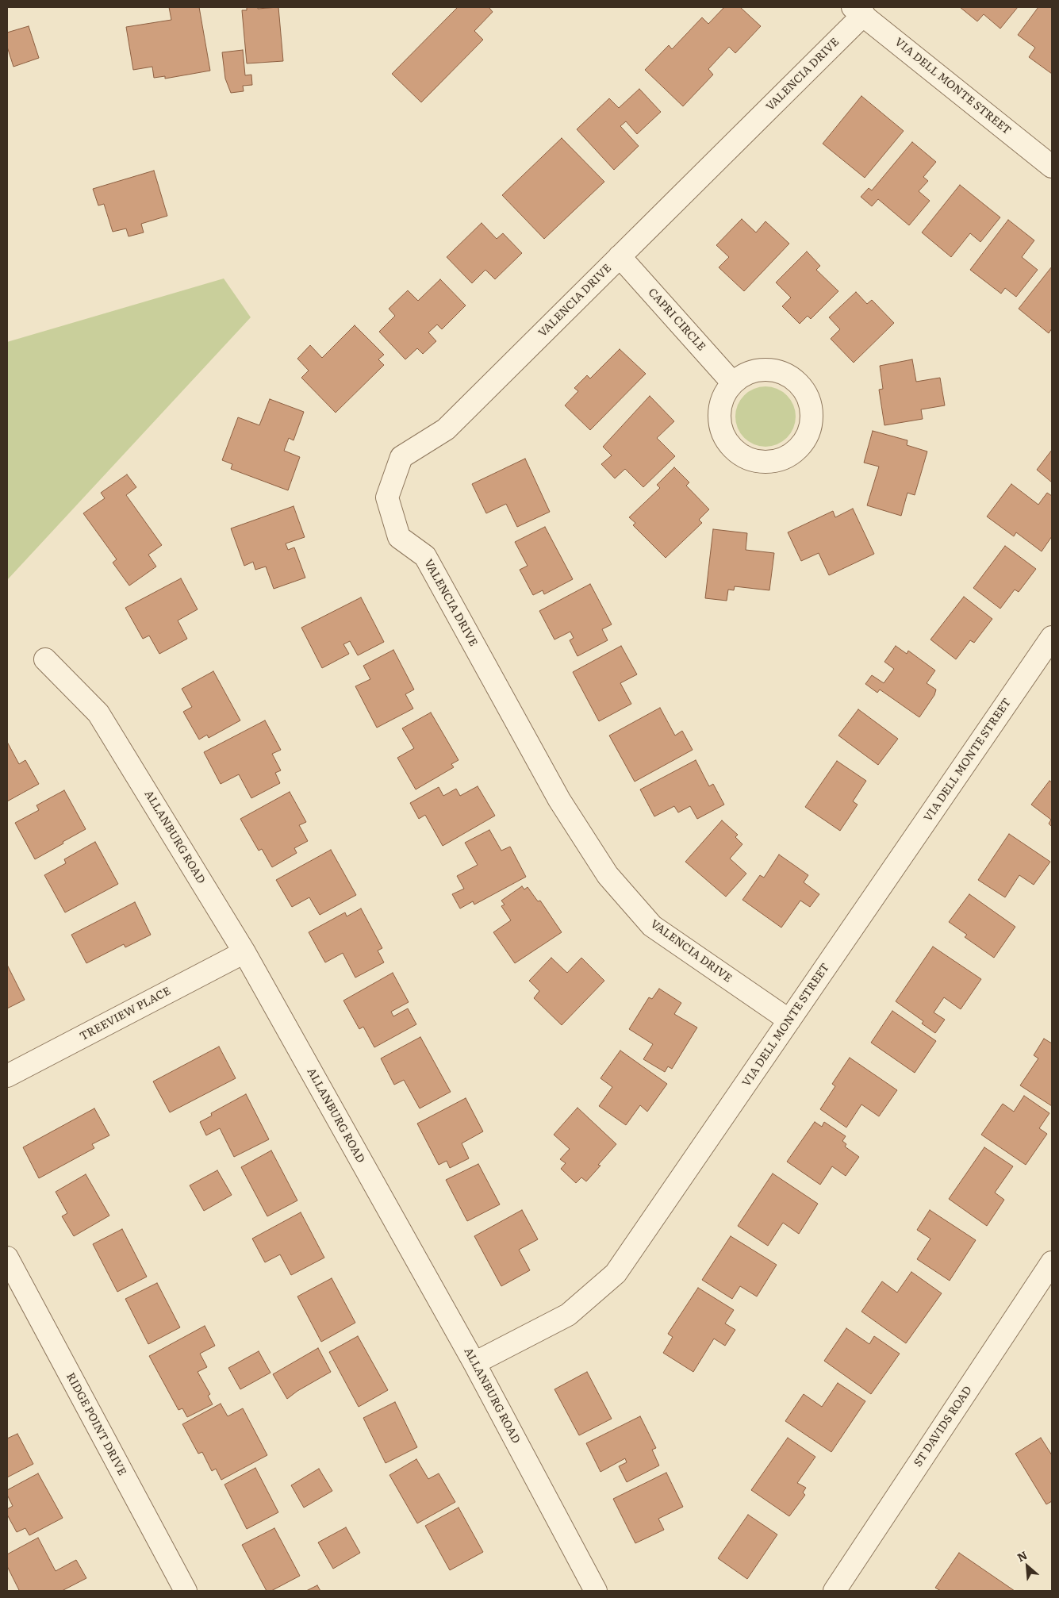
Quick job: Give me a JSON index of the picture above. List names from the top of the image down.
{
  "streets": {
    "street": [
      "VALENCIA DRIVE",
      "VIA DELL MONTE STREET",
      "CAPRI CIRCLE",
      "ALLANBURG ROAD",
      "TREEVIEW PLACE",
      "RIDGE POINT DRIVE",
      "ST DAVIDS ROAD"
    ]
  },
  "crossings": [
    ["VALENCIA DRIVE", "VIA DELL MONTE STREET"],
    ["VALENCIA DRIVE", "CAPRI CIRCLE"],
    ["VIA DELL MONTE STREET", "ALLANBURG ROAD"],
    ["ALLANBURG ROAD", "TREEVIEW PLACE"]
  ],
  "north": "top left"
}
